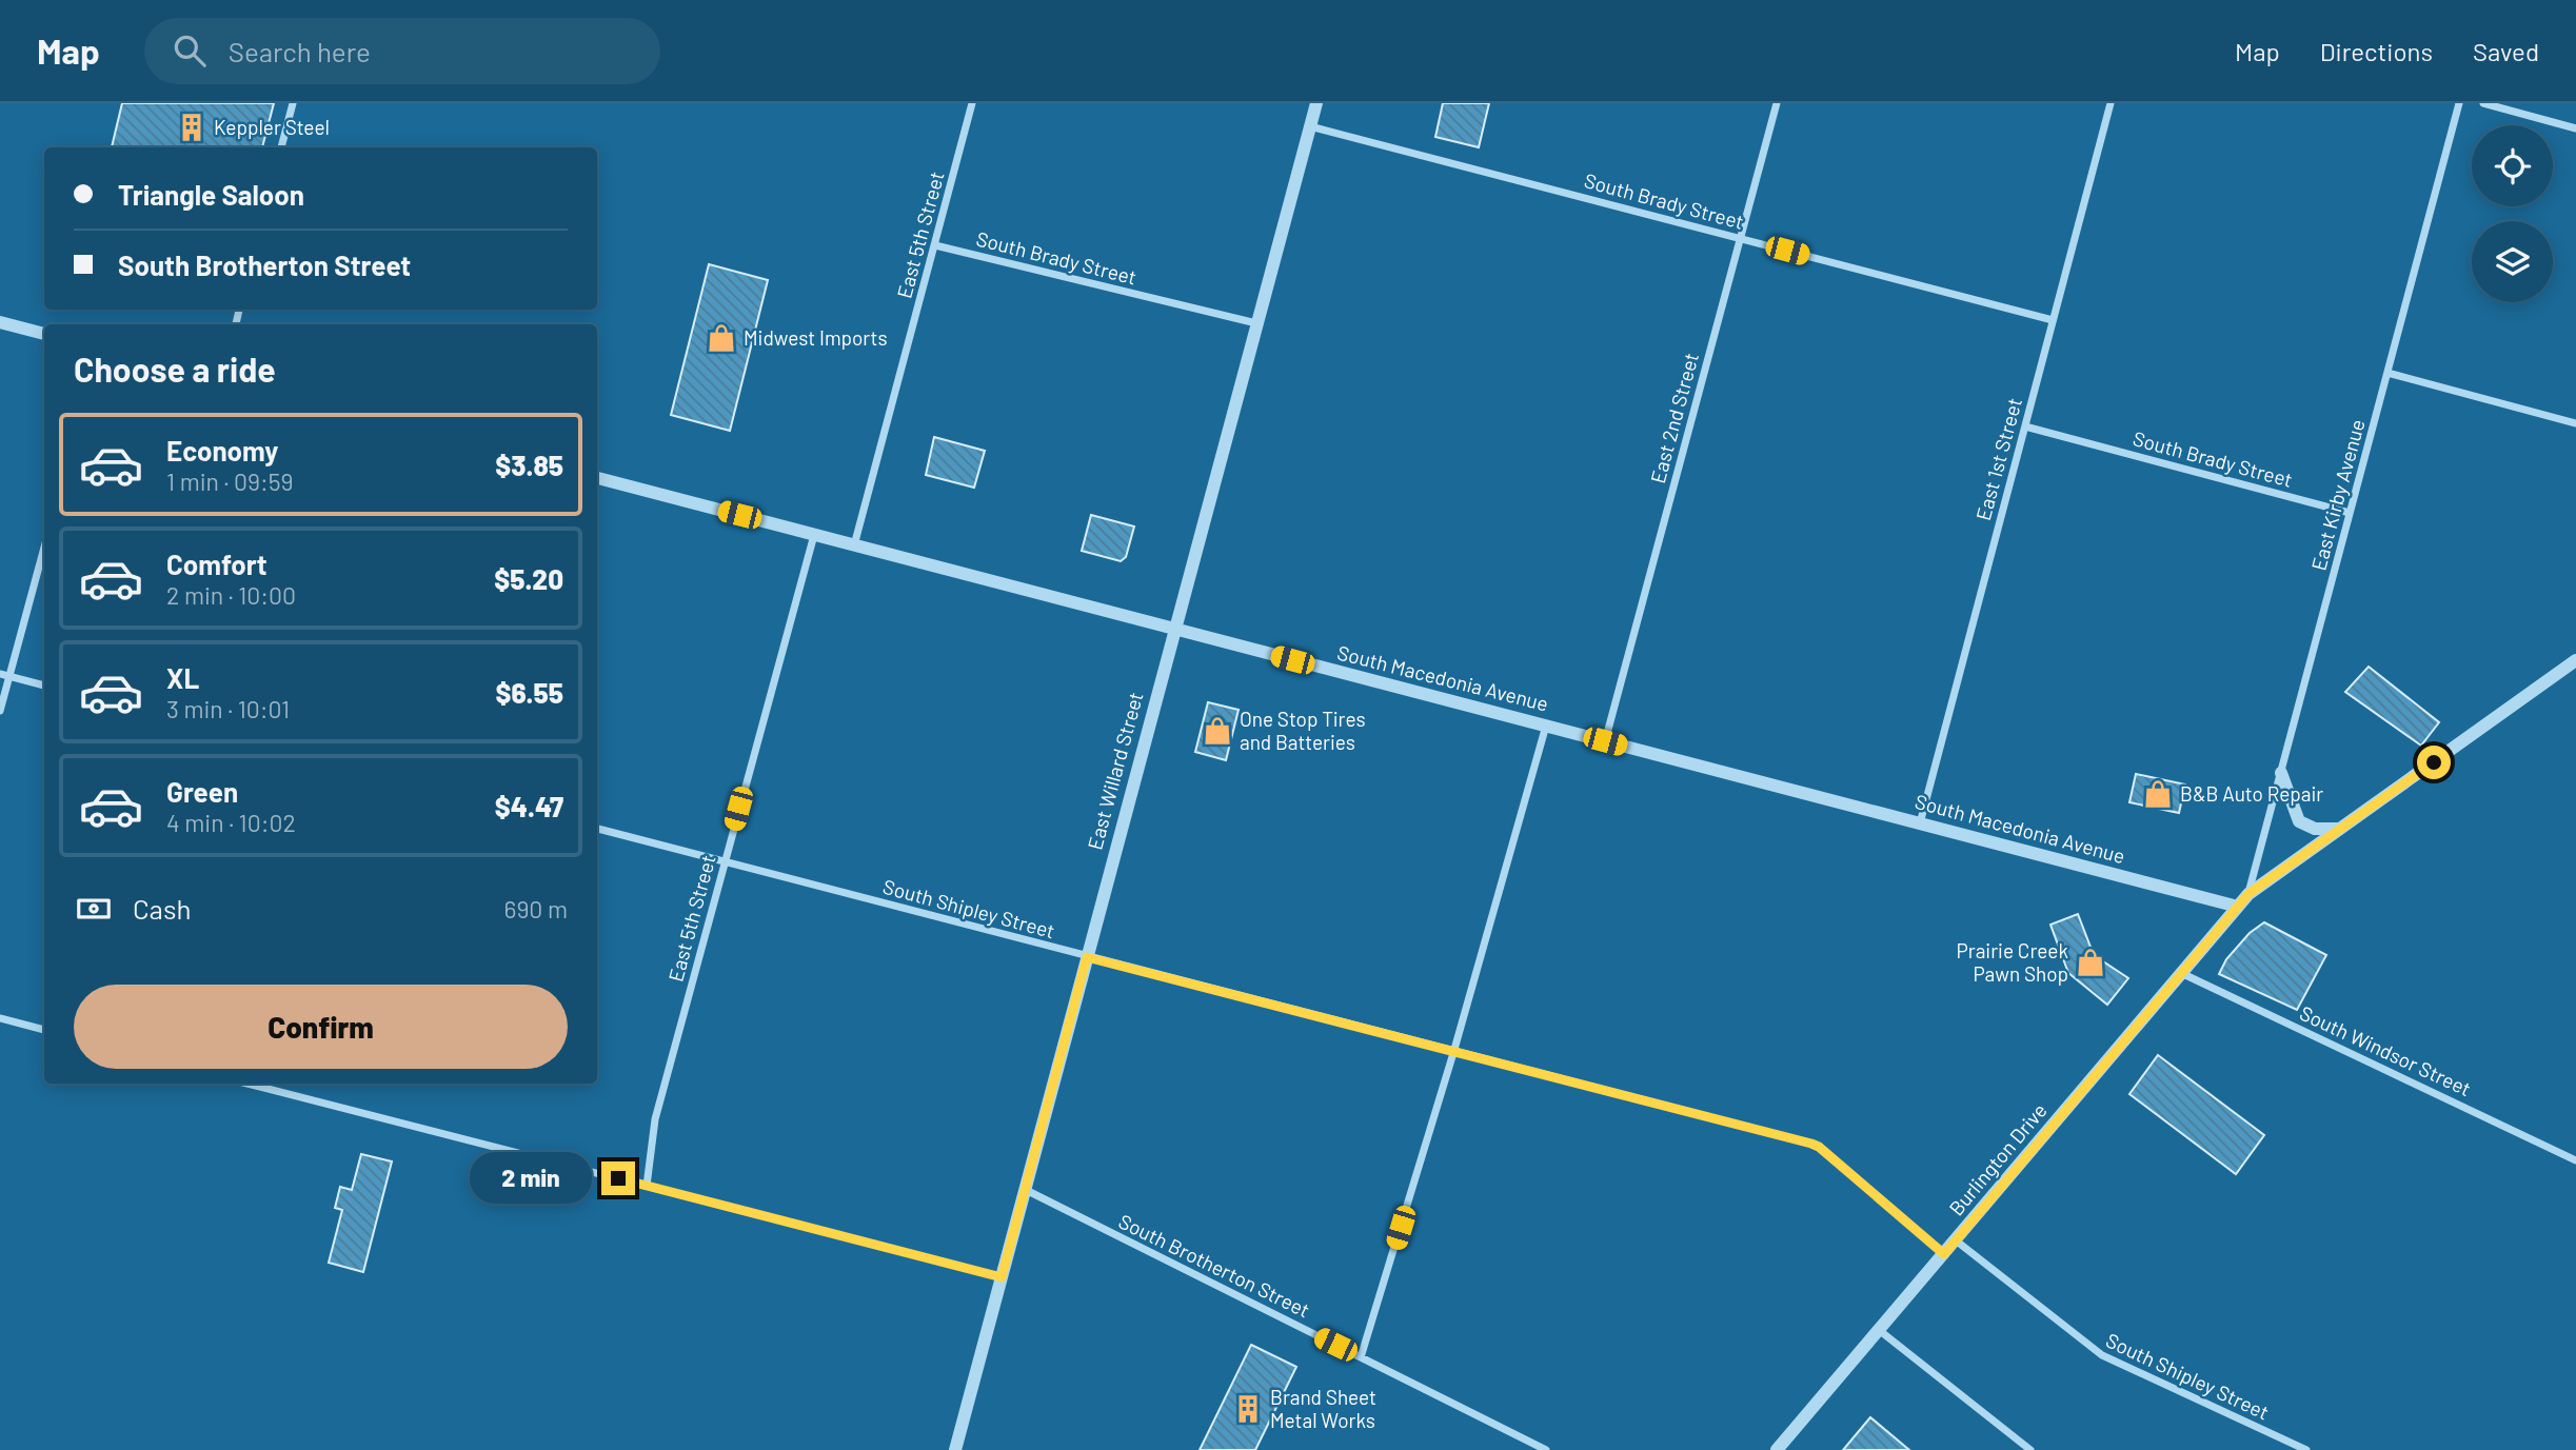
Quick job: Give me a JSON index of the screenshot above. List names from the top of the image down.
{
  "streets": {
    "street": [
      "South Brady Street",
      "East 5th Street",
      "East 2nd Street",
      "East 1st Street",
      "East Kirby Avenue",
      "South Macedonia Avenue",
      "East Willard Street",
      "South Shipley Street",
      "South Windsor Street",
      "Burlington Drive",
      "South Brotherton Street"
    ]
  },
  "crossings": [
    ["South Brady Street", "East 5th Street"],
    ["South Brady Street", "East 2nd Street"],
    ["South Brady Street", "East 1st Street"],
    ["South Brady Street", "East Kirby Avenue"],
    ["South Brady Street", "East Willard Street"],
    ["East 5th Street", "South Macedonia Avenue"],
    ["East 5th Street", "South Shipley Street"],
    ["East 2nd Street", "South Macedonia Avenue"],
    ["East 1st Street", "South Macedonia Avenue"],
    ["East Kirby Avenue", "Burlington Drive"],
    ["South Macedonia Avenue", "East Willard Street"],
    ["South Macedonia Avenue", "Burlington Drive"],
    ["East Willard Street", "South Shipley Street"],
    ["East Willard Street", "South Brotherton Street"],
    ["South Shipley Street", "Burlington Drive"],
    ["South Windsor Street", "Burlington Drive"]
  ],
  "places": {
    "building": ["Keppler Steel", "Brand Sheet Metal Works"],
    "shop": [
      "Midwest Imports",
      "One Stop Tires and Batteries",
      "B&B Auto Repair",
      "Prairie Creek Pawn Shop"
    ]
  },
  "page": {
    "header": "Map",
    "search": "Search here",
    "nav": ["Map", "Directions", "Saved"],
    "banner": ["Triangle Saloon", "South Brotherton Street"],
    "heading": "Choose a ride",
    "list": [
      {
        "name": "Economy",
        "note": "1 min · 09:59",
        "value": "$3.85"
      },
      {
        "name": "Comfort",
        "note": "2 min · 10:00",
        "value": "$5.20"
      },
      {
        "name": "XL",
        "note": "3 min · 10:01",
        "value": "$6.55"
      },
      {
        "name": "Green",
        "note": "4 min · 10:02",
        "value": "$4.47"
      }
    ],
    "pay": ["Cash", "690 m"],
    "buttons": "Confirm",
    "bubble": "2 min"
  }
}
